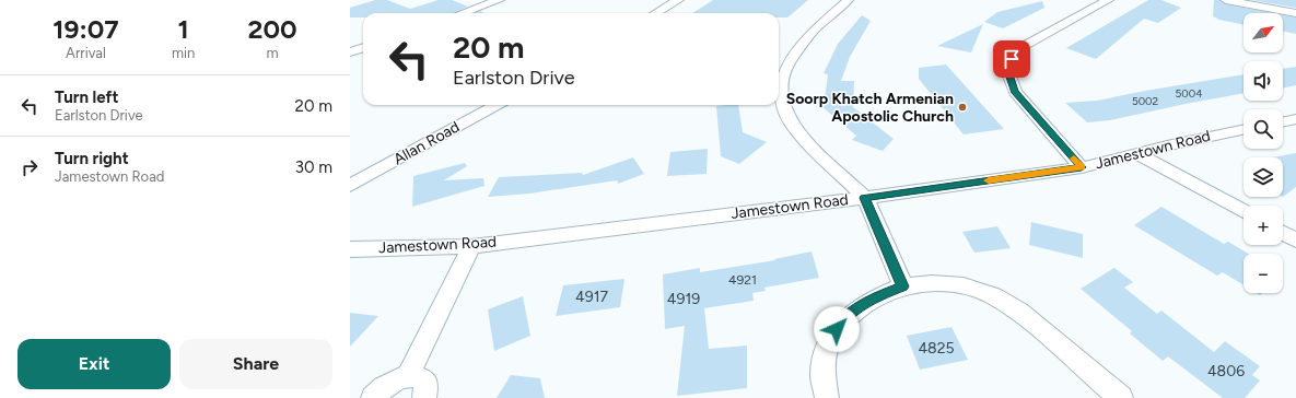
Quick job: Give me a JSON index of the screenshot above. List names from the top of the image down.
{
  "streets": {
    "street": ["Allan Road", "Jamestown Road"]
  },
  "places": ["Soorp Khatch Armenian Apostolic Church"],
  "house_numbers": [
    "5004",
    "5002",
    "4921",
    "4917",
    "4919",
    "4825",
    "4806"
  ],
  "north": "top right",
  "page": {
    "eta": [
      "19:07",
      "Arrival",
      "1",
      "min",
      "200",
      "m"
    ],
    "map_buttons": ["+", "−"],
    "turn": ["20 m", "Earlston Drive"],
    "list": [
      {
        "name": "Turn left",
        "note": "Earlston Drive",
        "value": "20 m"
      },
      {
        "name": "Turn right",
        "note": "Jamestown Road",
        "value": "30 m"
      }
    ],
    "buttons": ["Exit", "Share"]
  }
}
